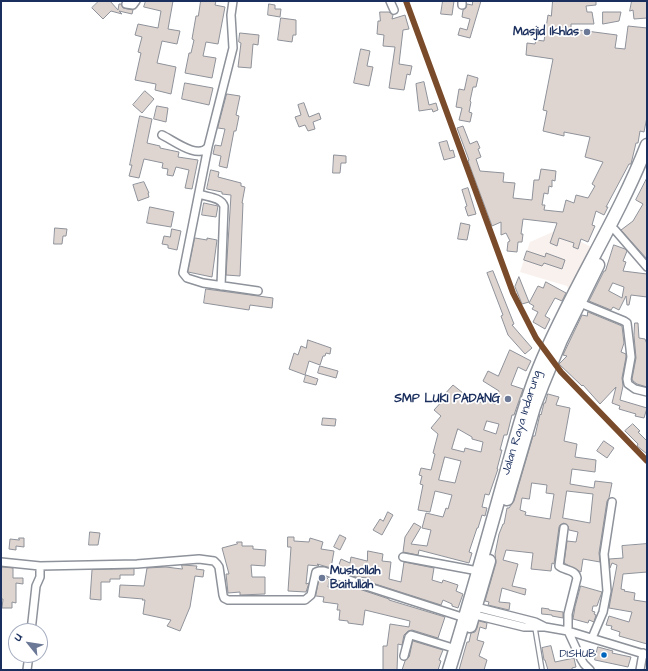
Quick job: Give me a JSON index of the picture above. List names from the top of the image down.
{
  "streets": {
    "highway": ["Jalan Raya Indarung"]
  },
  "places": [
    "Masjid Ikhlas",
    "SMP LUKI PADANG",
    "Mushollah Baitullah",
    "DISHUB"
  ],
  "north": "top left"
}
